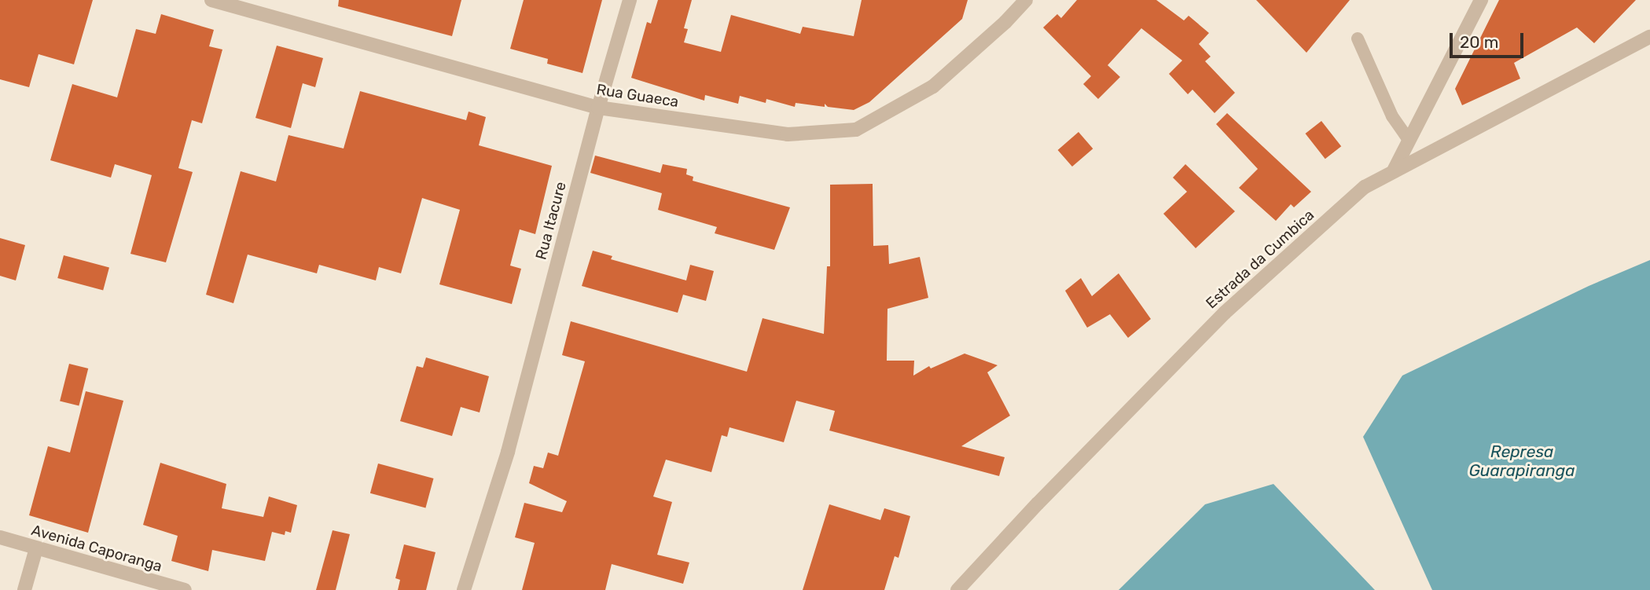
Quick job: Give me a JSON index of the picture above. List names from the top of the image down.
{
  "streets": {
    "street": [
      "Rua Guaeca",
      "Rua Itacure",
      "Estrada da Cumbica",
      "Avenida Caporanga"
    ]
  },
  "crossings": [
    ["Rua Guaeca", "Rua Itacure"]
  ],
  "water": ["Represa Guarapiranga"],
  "scale_bar": "20 m"
}
